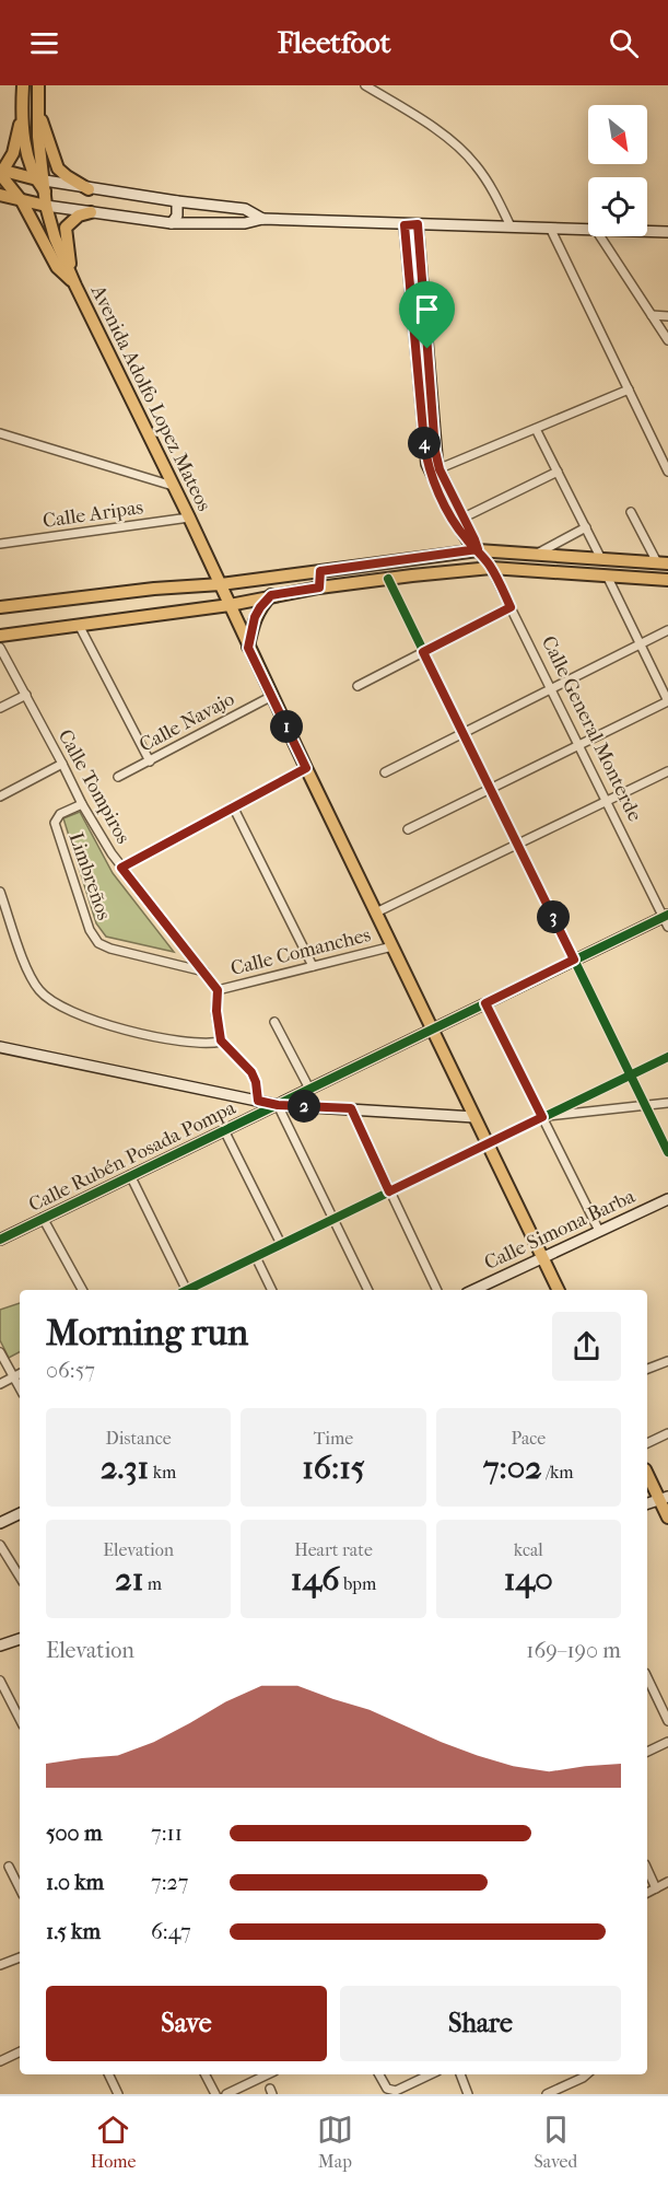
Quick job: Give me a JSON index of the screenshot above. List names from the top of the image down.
{
  "streets": {
    "main road": ["Avenida Adolfo Lopez Mateos"],
    "street": [
      "Calle Aripas",
      "Calle Navajo",
      "Calle General Monterde",
      "Calle Tompiros",
      "Limbreños",
      "Calle Comanches",
      "Calle Rubén Posada Pompa",
      "Calle Simona Barba"
    ]
  },
  "crossings": [
    ["Avenida Adolfo Lopez Mateos", "Calle Aripas"],
    ["Avenida Adolfo Lopez Mateos", "Calle Navajo"],
    ["Avenida Adolfo Lopez Mateos", "Calle Comanches"],
    ["Avenida Adolfo Lopez Mateos", "Calle Rubén Posada Pompa"],
    ["Avenida Adolfo Lopez Mateos", "Calle Simona Barba"],
    ["Calle General Monterde", "Calle Rubén Posada Pompa"],
    ["Calle Tompiros", "Limbreños"],
    ["Calle Tompiros", "Calle Comanches"]
  ],
  "north": "bottom right",
  "page": {
    "header": "Fleetfoot",
    "pins": [
      "4",
      "1",
      "3",
      "2"
    ],
    "heading": ["Morning run", "06:57"],
    "stats": [
      ["Distance", "2.31 km"],
      ["Time", "16:15"],
      ["Pace", "7:02 /km"],
      ["Elevation", "21 m"],
      ["Heart rate", "146 bpm"],
      ["kcal", "140"]
    ],
    "chart": ["Elevation", "169–190 m"],
    "list": [
      {
        "name": "500 m",
        "note": "7:11"
      },
      {
        "name": "1.0 km",
        "note": "7:27"
      },
      {
        "name": "1.5 km",
        "note": "6:47"
      }
    ],
    "buttons": ["Save", "Share"],
    "tabs": ["Home", "Map", "Saved"]
  }
}
